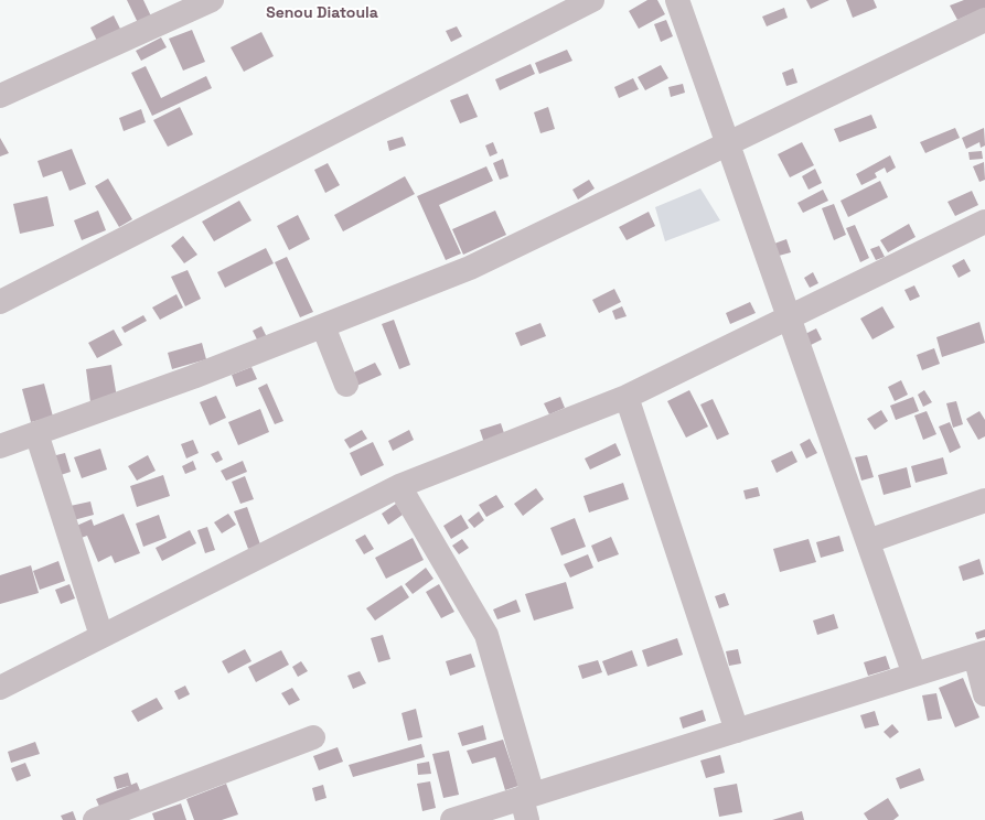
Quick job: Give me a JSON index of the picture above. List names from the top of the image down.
{
  "districts": ["Senou Diatoula"]
}
